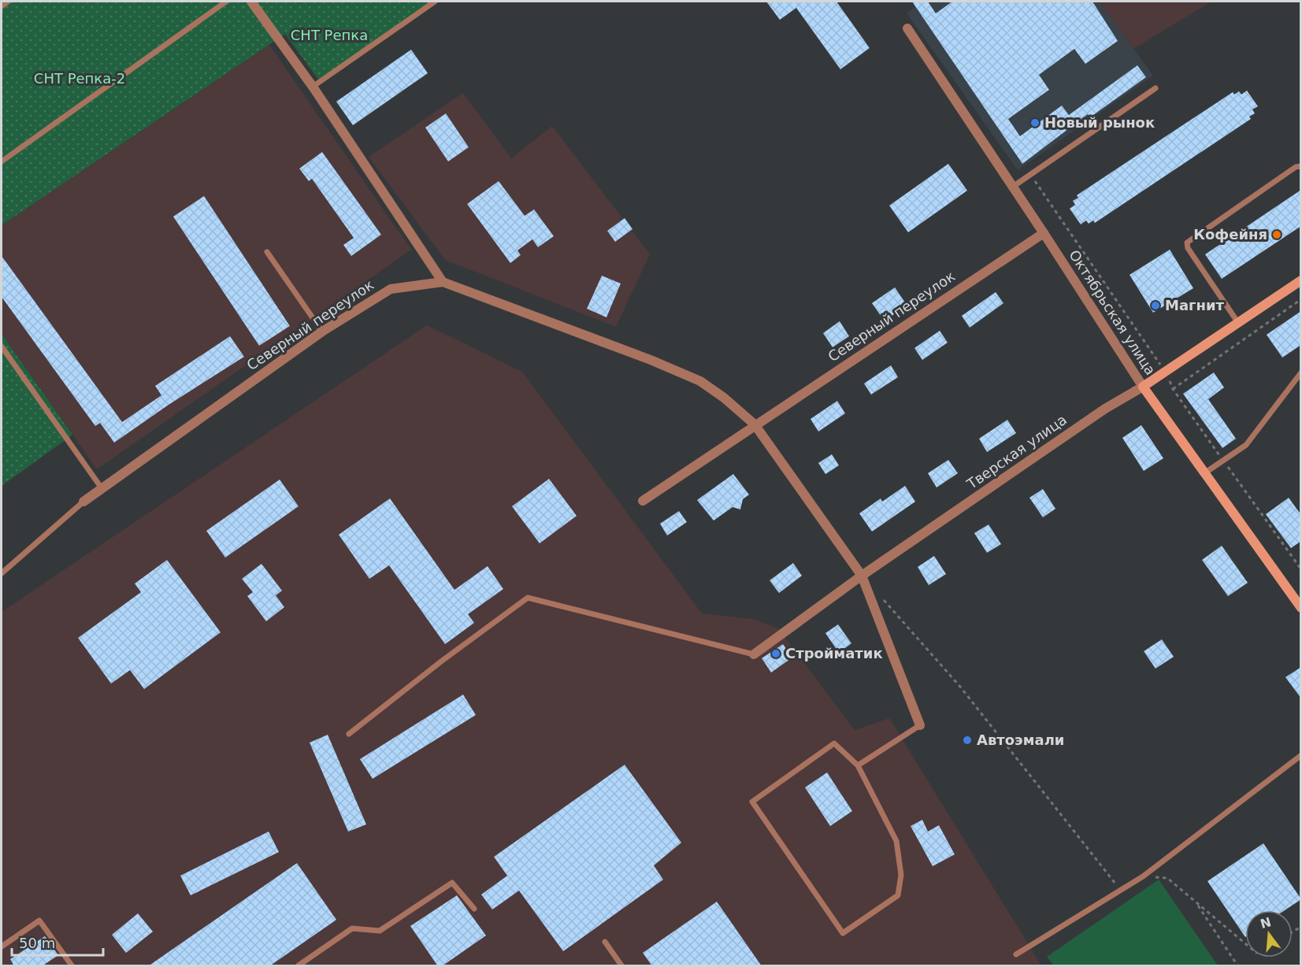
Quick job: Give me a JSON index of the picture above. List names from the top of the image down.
{
  "streets": {
    "main road": ["Октябрьская улица", "Тверская улица"],
    "street": ["Северный переулок"]
  },
  "crossings": [
    ["Октябрьская улица", "Северный переулок"],
    ["Октябрьская улица", "Тверская улица"]
  ],
  "parks": ["СНТ Репка", "СНТ Репка-2"],
  "places": [
    "Новый рынок",
    "Кофейня",
    "Магнит",
    "Стройматик",
    "Автоэмали"
  ],
  "scale_bar": "50 m",
  "north": "top"
}
